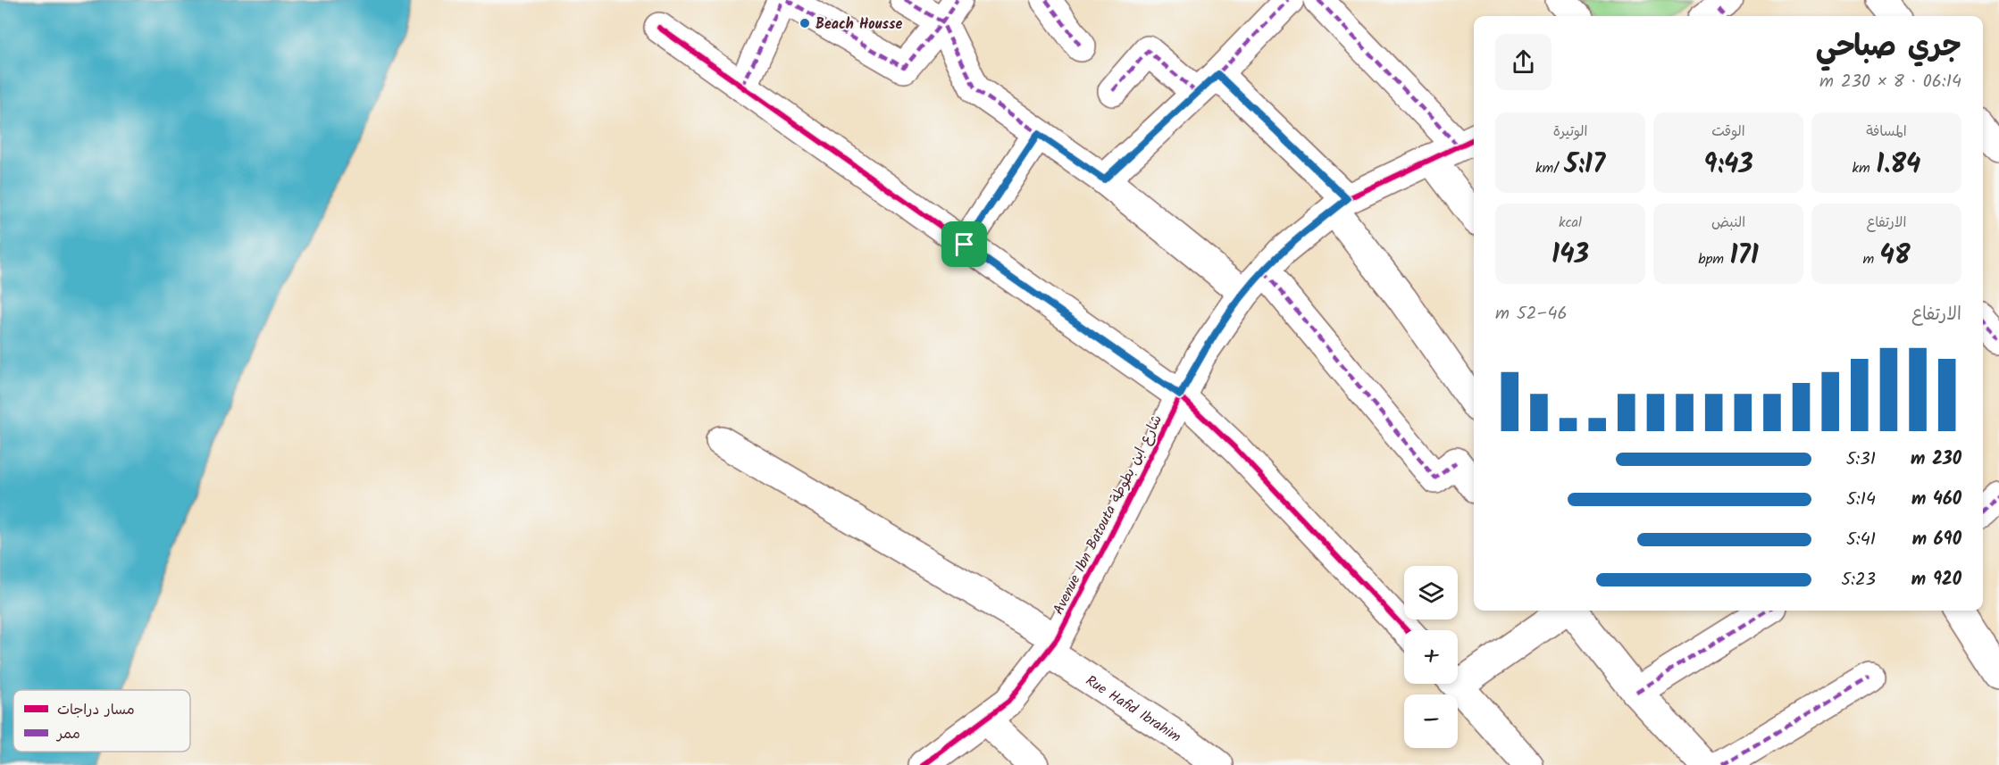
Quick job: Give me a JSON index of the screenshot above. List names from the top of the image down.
{
  "streets": {
    "street": ["Avenue Ibn Batouta شارع ابن بطوطة", "Rue Hafid Ibrahim"]
  },
  "crossings": [
    ["Avenue Ibn Batouta شارع ابن بطوطة", "Rue Hafid Ibrahim"]
  ],
  "places": ["Beach Housse"],
  "legend": ["مسار دراجات", "ممر"],
  "page": {
    "heading": ["جري صباحي", "06:14 · 8 × 230 m"],
    "stats": [
      ["المسافة", "1.84 km"],
      ["الوقت", "9:43"],
      ["الوتيرة", "5:17 /km"],
      ["الارتفاع", "48 m"],
      ["النبض", "171 bpm"],
      ["kcal", "143"]
    ],
    "chart": ["الارتفاع", "46–52 m"],
    "list": [
      {
        "name": "230 m",
        "note": "5:31"
      },
      {
        "name": "460 m",
        "note": "5:14"
      },
      {
        "name": "690 m",
        "note": "5:41"
      },
      {
        "name": "920 m",
        "note": "5:23"
      }
    ],
    "map_buttons": ["+", "−"]
  }
}
